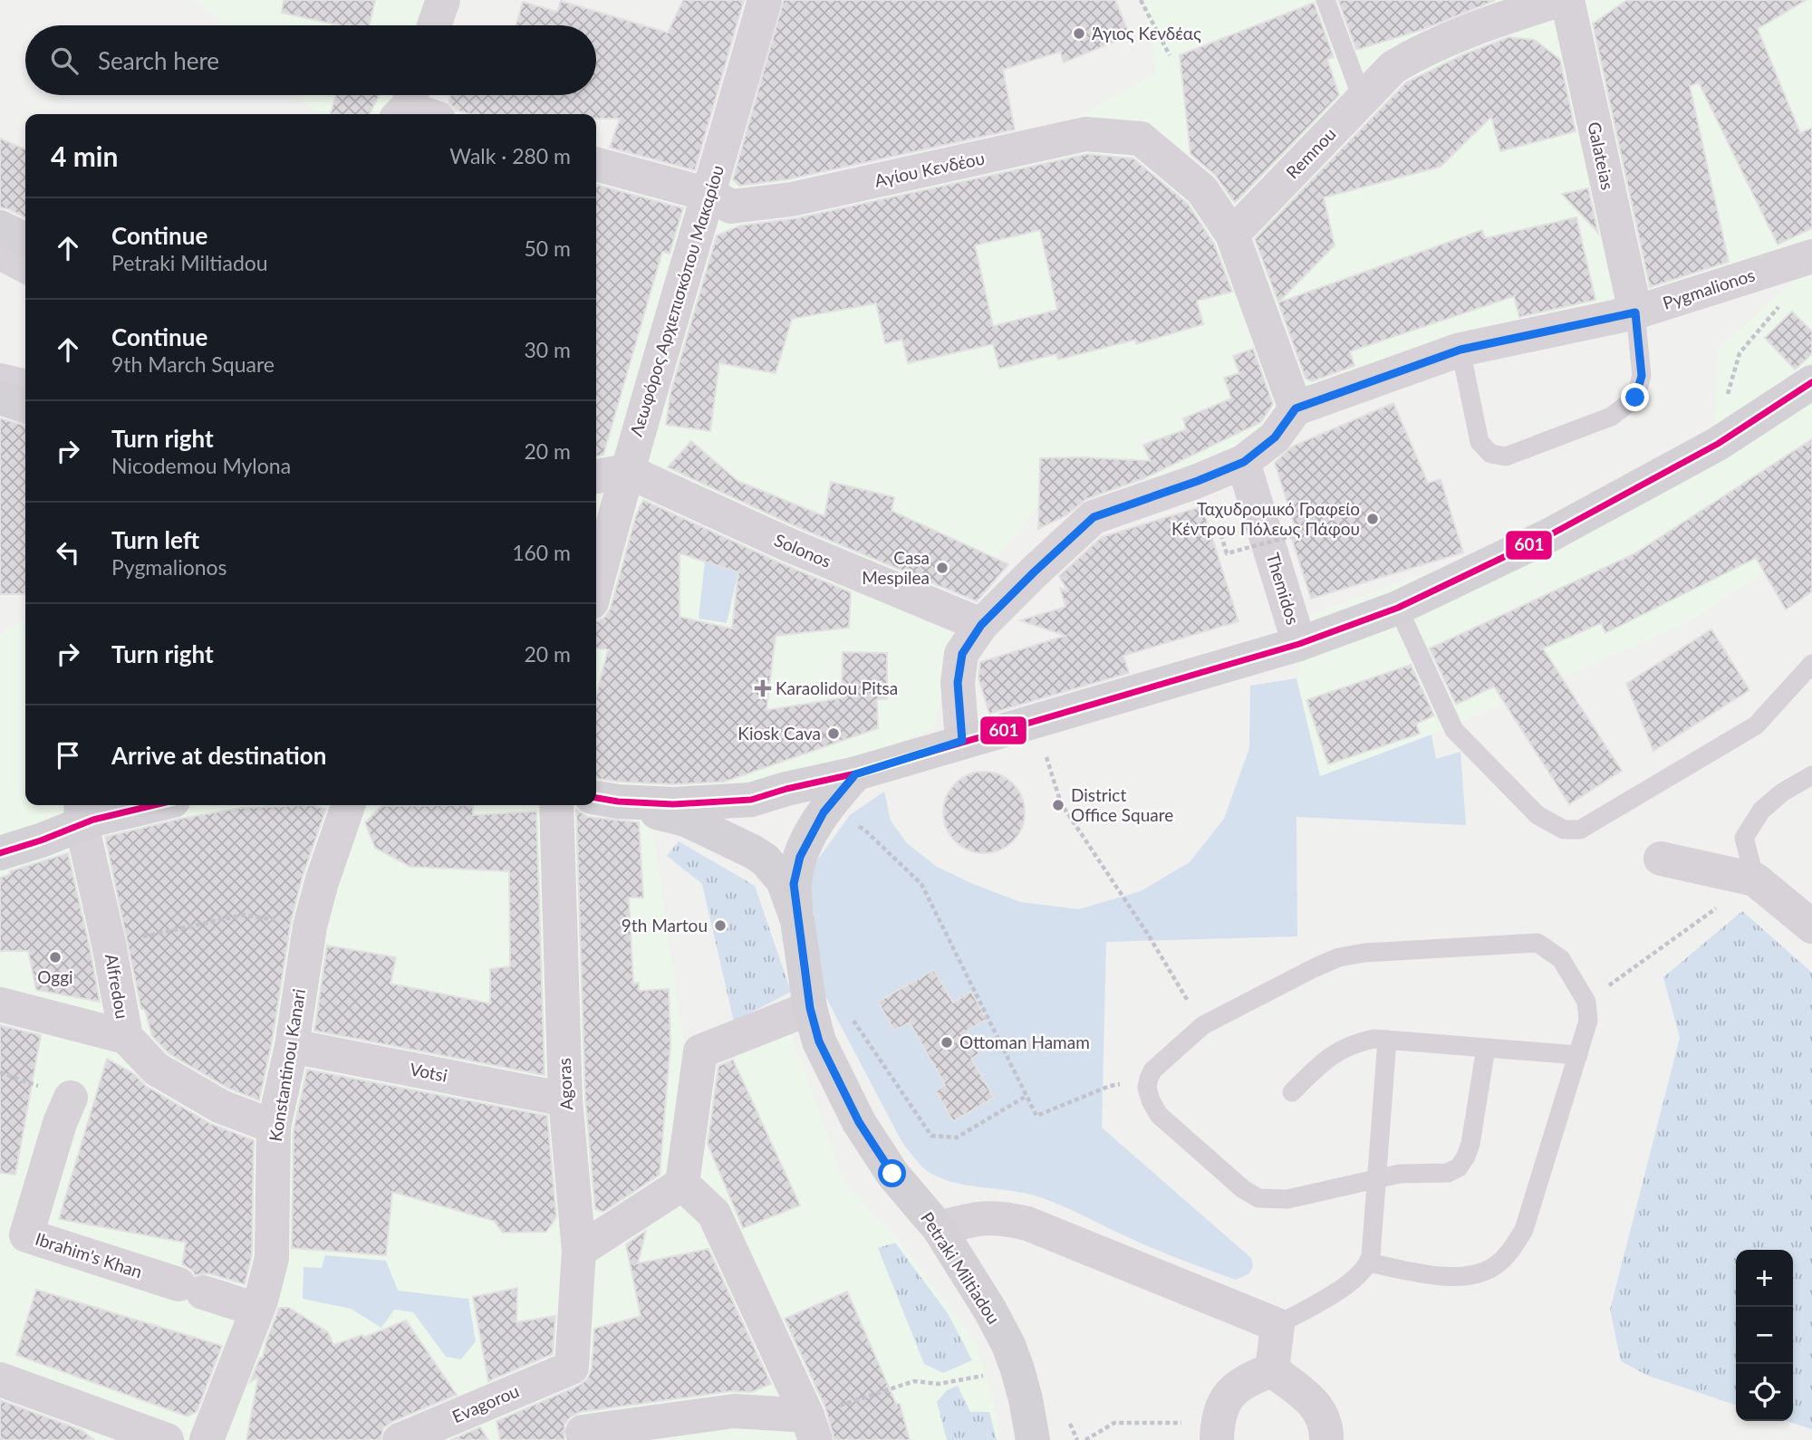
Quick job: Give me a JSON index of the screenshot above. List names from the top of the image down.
{
  "streets": {
    "main road": ["Petraki Miltiadou"],
    "street": [
      "Remnou",
      "Galateias",
      "Αγίου Κενδέου",
      "Pygmalionos",
      "Λεωφόρος Αρχιεπισκόπου Μακαρίου",
      "Solonos",
      "Themidos",
      "Alfredou",
      "Konstantinou Kanari",
      "Votsi",
      "Agoras",
      "Ibrahim's Khan",
      "Evagorou"
    ]
  },
  "crossings": [
    ["Remnou", "Αγίου Κενδέου"],
    ["Galateias", "Pygmalionos"],
    ["Αγίου Κενδέου", "Λεωφόρος Αρχιεπισκόπου Μακαρίου"],
    ["Λεωφόρος Αρχιεπισκόπου Μακαρίου", "Solonos"],
    ["Alfredou", "Konstantinou Kanari"],
    ["Konstantinou Kanari", "Votsi"],
    ["Konstantinou Kanari", "Ibrahim's Khan"],
    ["Votsi", "Agoras"],
    ["Agoras", "Evagorou"]
  ],
  "places": {
    "other": [
      "Άγιος Κενδέας",
      "Ταχυδρομικό Γραφείο Κέντρου Πόλεως Πάφου",
      "Casa Mespilea",
      "Kiosk Cava",
      "District Office Square",
      "9th Martou",
      "Oggi",
      "Ottoman Hamam"
    ],
    "health": ["Karaolidou Pitsa"]
  },
  "lines": ["transit line 601"],
  "page": {
    "search": "Search here",
    "heading": ["4 min", "Walk · 280 m"],
    "list": [
      ["Continue", "Petraki Miltiadou", "50 m"],
      ["Continue", "9th March Square", "30 m"],
      ["Turn right", "Nicodemou Mylona", "20 m"],
      ["Turn left", "Pygmalionos", "160 m"],
      ["Turn right", "20 m"],
      "Arrive at destination"
    ],
    "map_buttons": ["+", "−"]
  }
}
